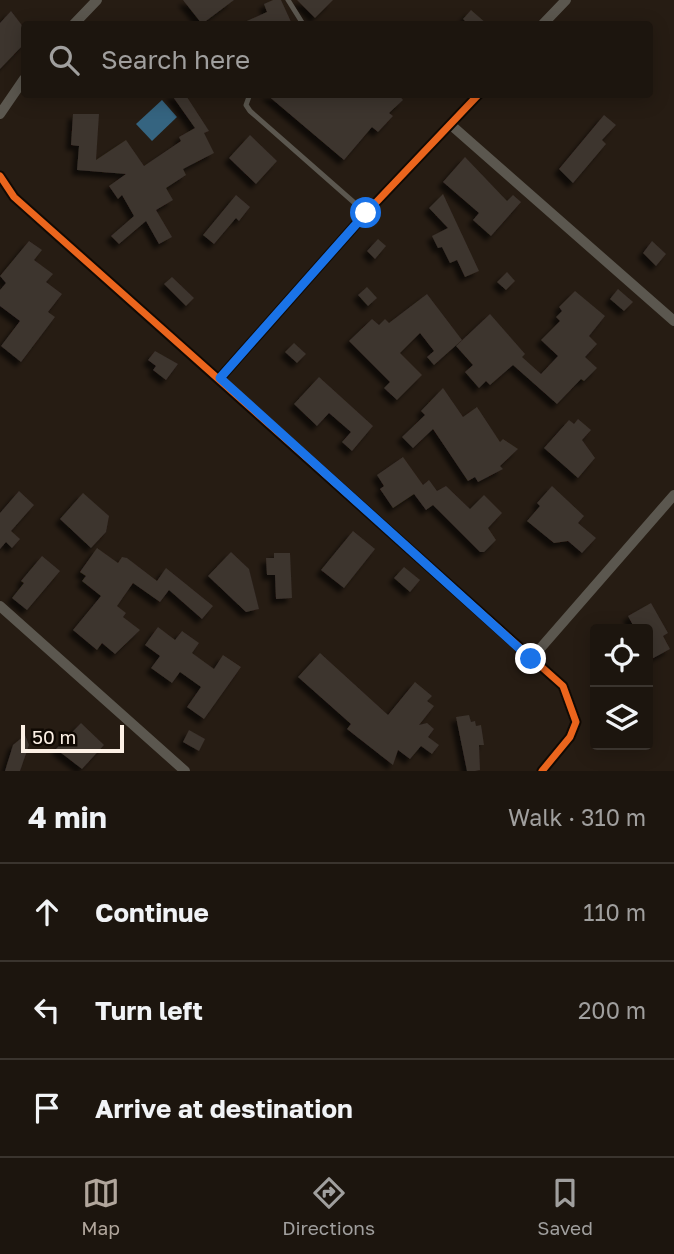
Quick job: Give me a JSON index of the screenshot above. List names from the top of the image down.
{
  "scale_bar": "50 m",
  "page": {
    "search": "Search here",
    "scale": "50 m",
    "heading": ["4 min", "Walk · 310 m"],
    "list": [
      ["Continue", "110 m"],
      ["Turn left", "200 m"],
      "Arrive at destination"
    ],
    "nav": ["Map", "Directions", "Saved"]
  }
}
